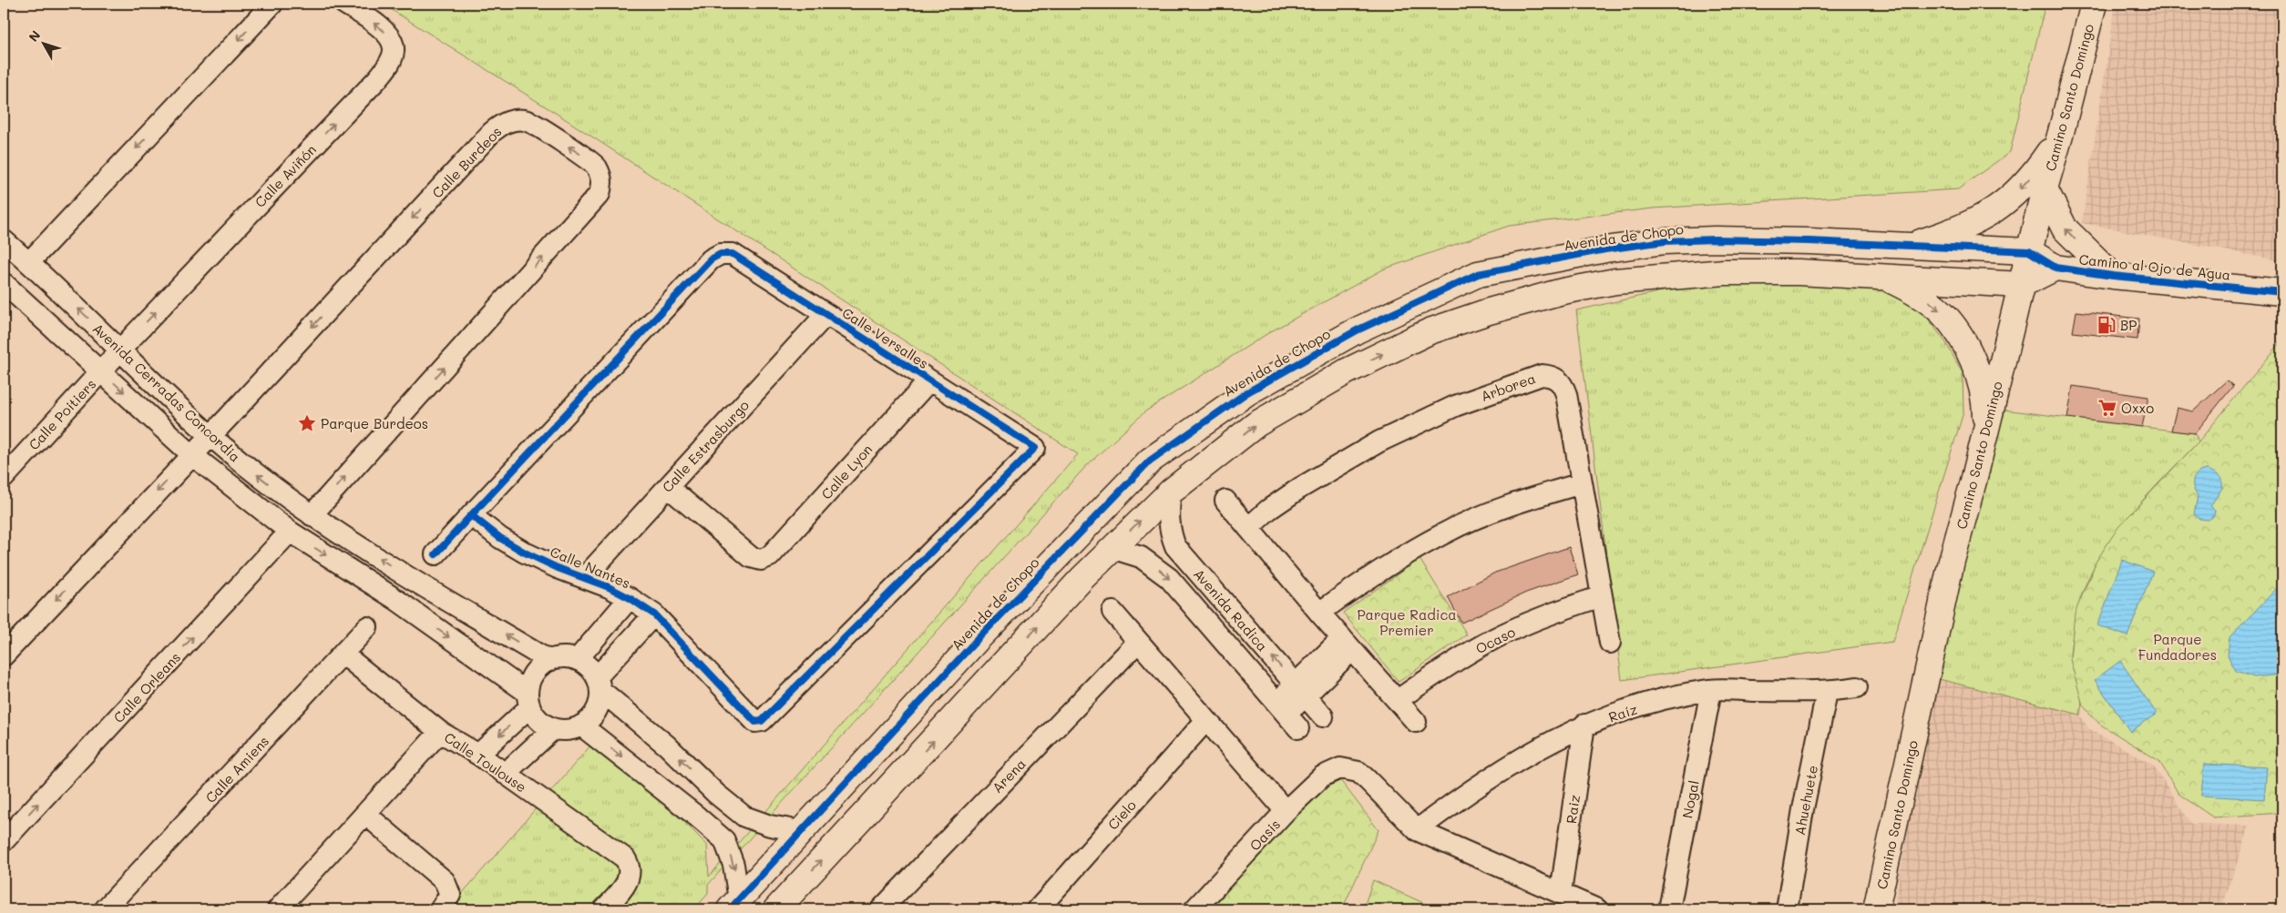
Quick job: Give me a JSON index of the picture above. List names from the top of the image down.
{
  "streets": {
    "street": [
      "Camino Santo Domingo",
      "Calle Burdeos",
      "Calle Aviñón",
      "Avenida de Chopo",
      "Camino al Ojo de Agua",
      "Calle Versalles",
      "Arborea",
      "Avenida Cerradas Concordia",
      "Calle Poitiers",
      "Calle Estrasburgo",
      "Calle Lyon",
      "Calle Nantes",
      "Avenida Radica",
      "Ocaso",
      "Calle Orleans",
      "Raíz",
      "Calle Toulouse",
      "Calle Amiens",
      "Arena",
      "Nogal",
      "Ahuehuete",
      "Raiz",
      "Cielo",
      "Oasis"
    ]
  },
  "crossings": [
    ["Camino Santo Domingo", "Avenida de Chopo"],
    ["Camino Santo Domingo", "Camino al Ojo de Agua"],
    ["Calle Burdeos", "Avenida Cerradas Concordia"],
    ["Calle Aviñón", "Avenida Cerradas Concordia"],
    ["Calle Aviñón", "Calle Poitiers"],
    ["Avenida de Chopo", "Camino al Ojo de Agua"],
    ["Calle Versalles", "Calle Estrasburgo"],
    ["Calle Versalles", "Calle Lyon"],
    ["Calle Versalles", "Calle Nantes"],
    ["Arborea", "Ocaso"],
    ["Avenida Cerradas Concordia", "Calle Poitiers"],
    ["Avenida Cerradas Concordia", "Calle Orleans"],
    ["Calle Estrasburgo", "Calle Lyon"],
    ["Calle Estrasburgo", "Calle Nantes"],
    ["Raíz", "Nogal"],
    ["Raíz", "Ahuehuete"],
    ["Raíz", "Raiz"],
    ["Raíz", "Oasis"],
    ["Calle Toulouse", "Calle Amiens"]
  ],
  "parks": ["Parque Radica Premier", "Parque Fundadores"],
  "places": {
    "fuel station": ["BP"],
    "supermarket": ["Oxxo"],
    "place": ["Parque Burdeos"]
  },
  "north": "top left"
}
